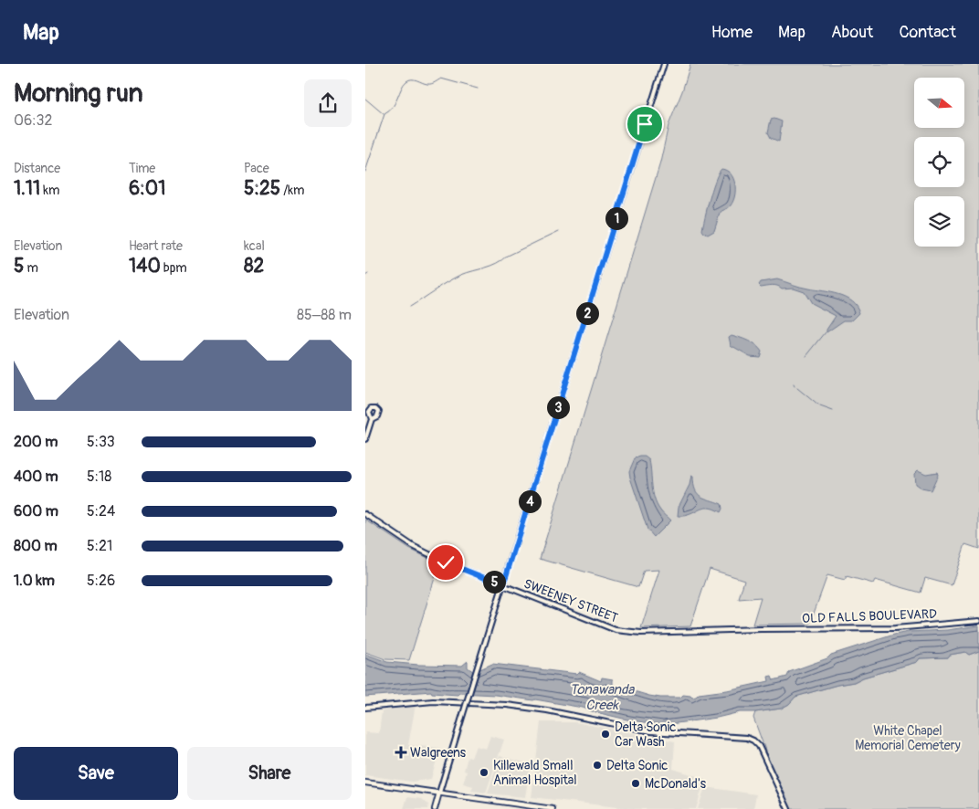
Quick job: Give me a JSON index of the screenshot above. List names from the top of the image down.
{
  "streets": {
    "street": ["SWEENEY STREET", "OLD FALLS BOULEVARD"]
  },
  "crossings": [
    ["SWEENEY STREET", "OLD FALLS BOULEVARD"]
  ],
  "water": ["Tonawanda Creek"],
  "parks": ["White Chapel Memorial Cemetery"],
  "places": {
    "other": [
      "Delta Sonic Car Wash",
      "Delta Sonic",
      "Killewald Small Animal Hospital",
      "McDonald's"
    ],
    "health": ["Walgreens"]
  },
  "north": "right",
  "page": {
    "header": "Map",
    "nav": [
      "Home",
      "Map",
      "About",
      "Contact"
    ],
    "heading": ["Morning run", "06:32"],
    "stats": [
      ["Distance", "1.11 km"],
      ["Time", "6:01"],
      ["Pace", "5:25 /km"],
      ["Elevation", "5 m"],
      ["Heart rate", "140 bpm"],
      ["kcal", "82"]
    ],
    "pins": [
      "1",
      "2",
      "3",
      "4",
      "5"
    ],
    "chart": ["Elevation", "85–88 m"],
    "list": [
      {
        "name": "200 m",
        "note": "5:33"
      },
      {
        "name": "400 m",
        "note": "5:18"
      },
      {
        "name": "600 m",
        "note": "5:24"
      },
      {
        "name": "800 m",
        "note": "5:21"
      },
      {
        "name": "1.0 km",
        "note": "5:26"
      }
    ],
    "buttons": ["Save", "Share"]
  }
}
